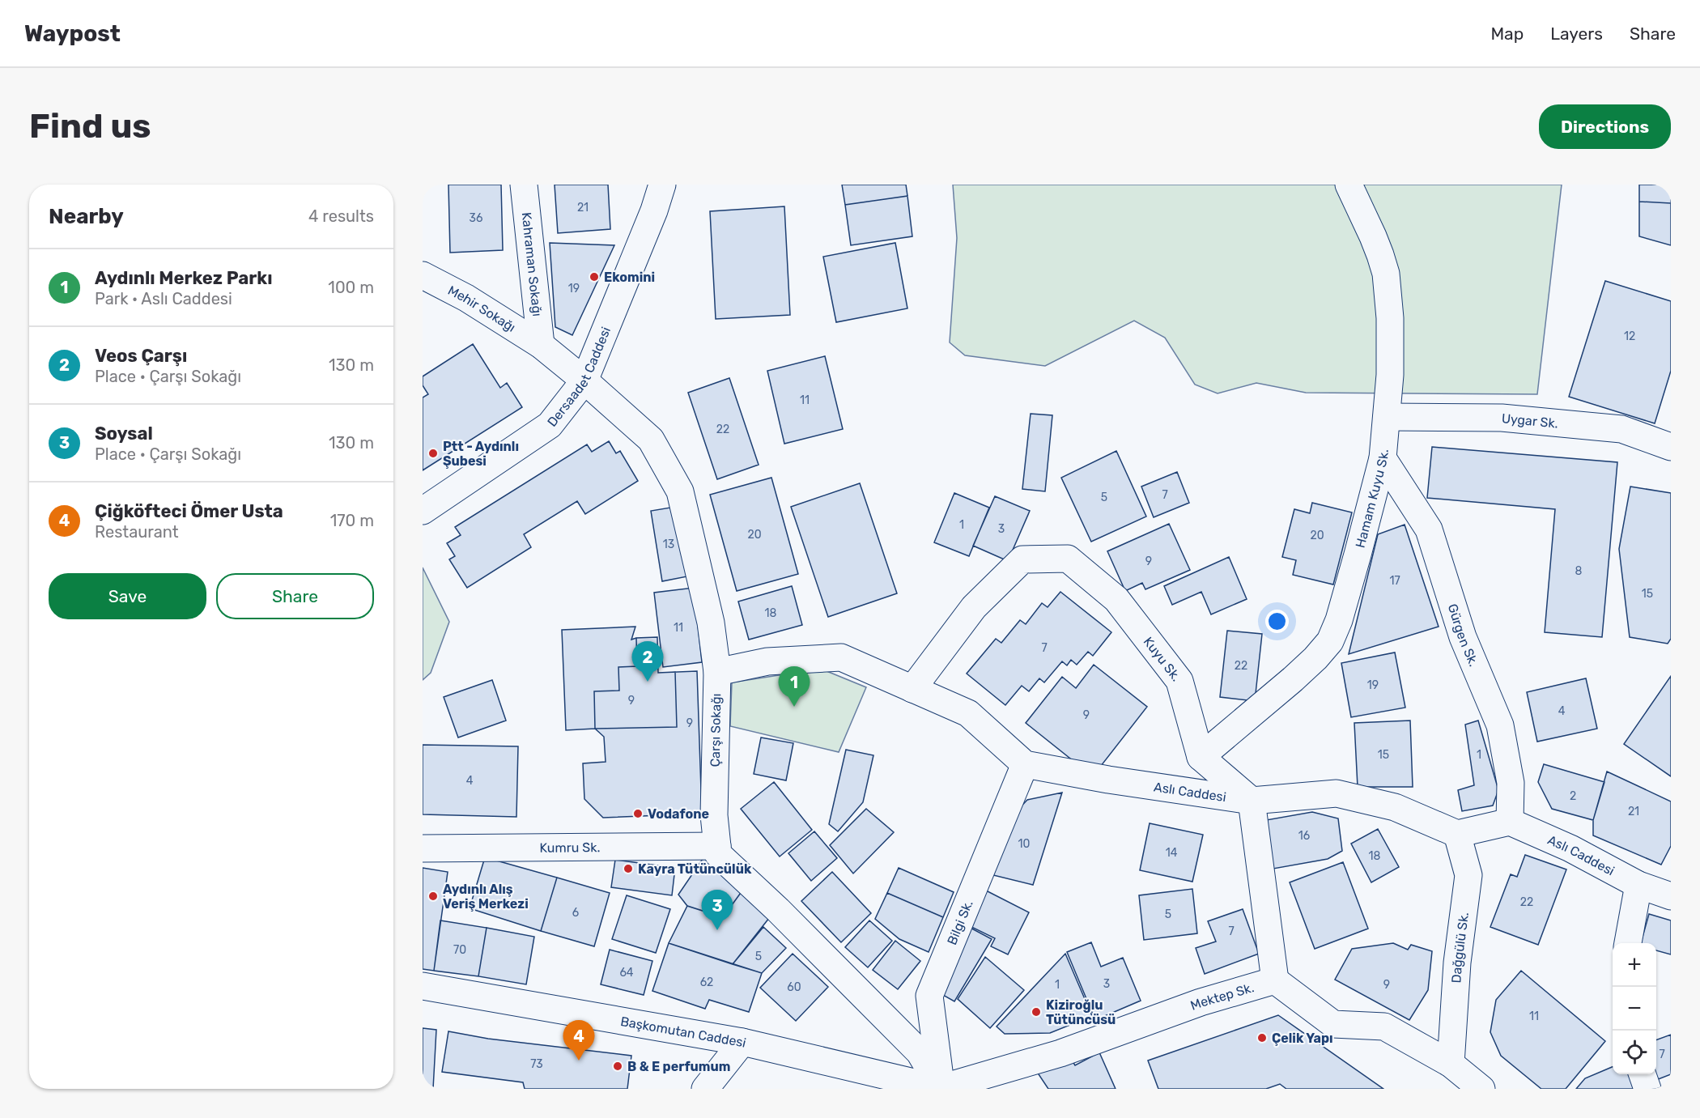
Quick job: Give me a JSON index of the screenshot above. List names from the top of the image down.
{
  "streets": {
    "street": [
      "Kahraman Sokağı",
      "Mehir Sokağı",
      "Dersaadet Caddesi",
      "Uygar Sk.",
      "Hamam Kuyu Sk.",
      "Gürgen Sk.",
      "Kuyu Sk.",
      "Çarşı Sokağı",
      "Aslı Caddesi",
      "Kumru Sk.",
      "Bilgi Sk.",
      "Dağgülü Sk.",
      "Mektep Sk.",
      "Başkomutan Caddesi"
    ]
  },
  "crossings": [
    ["Kahraman Sokağı", "Mehir Sokağı"],
    ["Kahraman Sokağı", "Çarşı Sokağı"],
    ["Mehir Sokağı", "Çarşı Sokağı"],
    ["Dersaadet Caddesi", "Çarşı Sokağı"],
    ["Uygar Sk.", "Hamam Kuyu Sk."],
    ["Hamam Kuyu Sk.", "Gürgen Sk."],
    ["Hamam Kuyu Sk.", "Kuyu Sk."],
    ["Gürgen Sk.", "Aslı Caddesi"],
    ["Çarşı Sokağı", "Kumru Sk."],
    ["Çarşı Sokağı", "Bilgi Sk."],
    ["Çarşı Sokağı", "Mektep Sk."],
    ["Çarşı Sokağı", "Başkomutan Caddesi"],
    ["Aslı Caddesi", "Bilgi Sk."],
    ["Aslı Caddesi", "Dağgülü Sk."],
    ["Bilgi Sk.", "Mektep Sk."],
    ["Bilgi Sk.", "Başkomutan Caddesi"],
    ["Mektep Sk.", "Başkomutan Caddesi"]
  ],
  "places": [
    "Ekomini",
    "Ptt - Aydınlı Şubesi",
    "Vodafone",
    "Kayra Tütüncülük",
    "Aydınlı Alış Veriş Merkezi",
    "Kiziroğlu Tütüncüsü",
    "Çelik Yapı",
    "B & E perfumum"
  ],
  "house_numbers": [
    "21",
    "36",
    "19",
    "12",
    "11",
    "22",
    "7",
    "5",
    "1",
    "3",
    "20",
    "20",
    "13",
    "9",
    "8",
    "17",
    "15",
    "18",
    "11",
    "7",
    "22",
    "19",
    "9",
    "4",
    "9",
    "9",
    "15",
    "1",
    "4",
    "2",
    "21",
    "16",
    "10",
    "14",
    "18",
    "22",
    "6",
    "5",
    "7",
    "70",
    "5",
    "64",
    "62",
    "3",
    "1",
    "9",
    "60",
    "11",
    "7",
    "73"
  ],
  "page": {
    "header": "Waypost",
    "nav": ["Map", "Layers", "Share"],
    "buttons": [
      "Directions",
      ["Save", "Share"]
    ],
    "title": "Find us",
    "heading": ["Nearby", "4 results"],
    "list": [
      {
        "mark": "1",
        "name": "Aydınlı Merkez Parkı",
        "note": "Park · Aslı Caddesi",
        "value": "100 m"
      },
      {
        "mark": "2",
        "name": "Veos Çarşı",
        "note": "Place · Çarşı Sokağı",
        "value": "130 m"
      },
      {
        "mark": "3",
        "name": "Soysal",
        "note": "Place · Çarşı Sokağı",
        "value": "130 m"
      },
      {
        "mark": "4",
        "name": "Çiğköfteci Ömer Usta",
        "note": "Restaurant",
        "value": "170 m"
      }
    ],
    "pins": [
      "2",
      "1",
      "3",
      "4"
    ],
    "map_buttons": ["+", "−"]
  }
}
